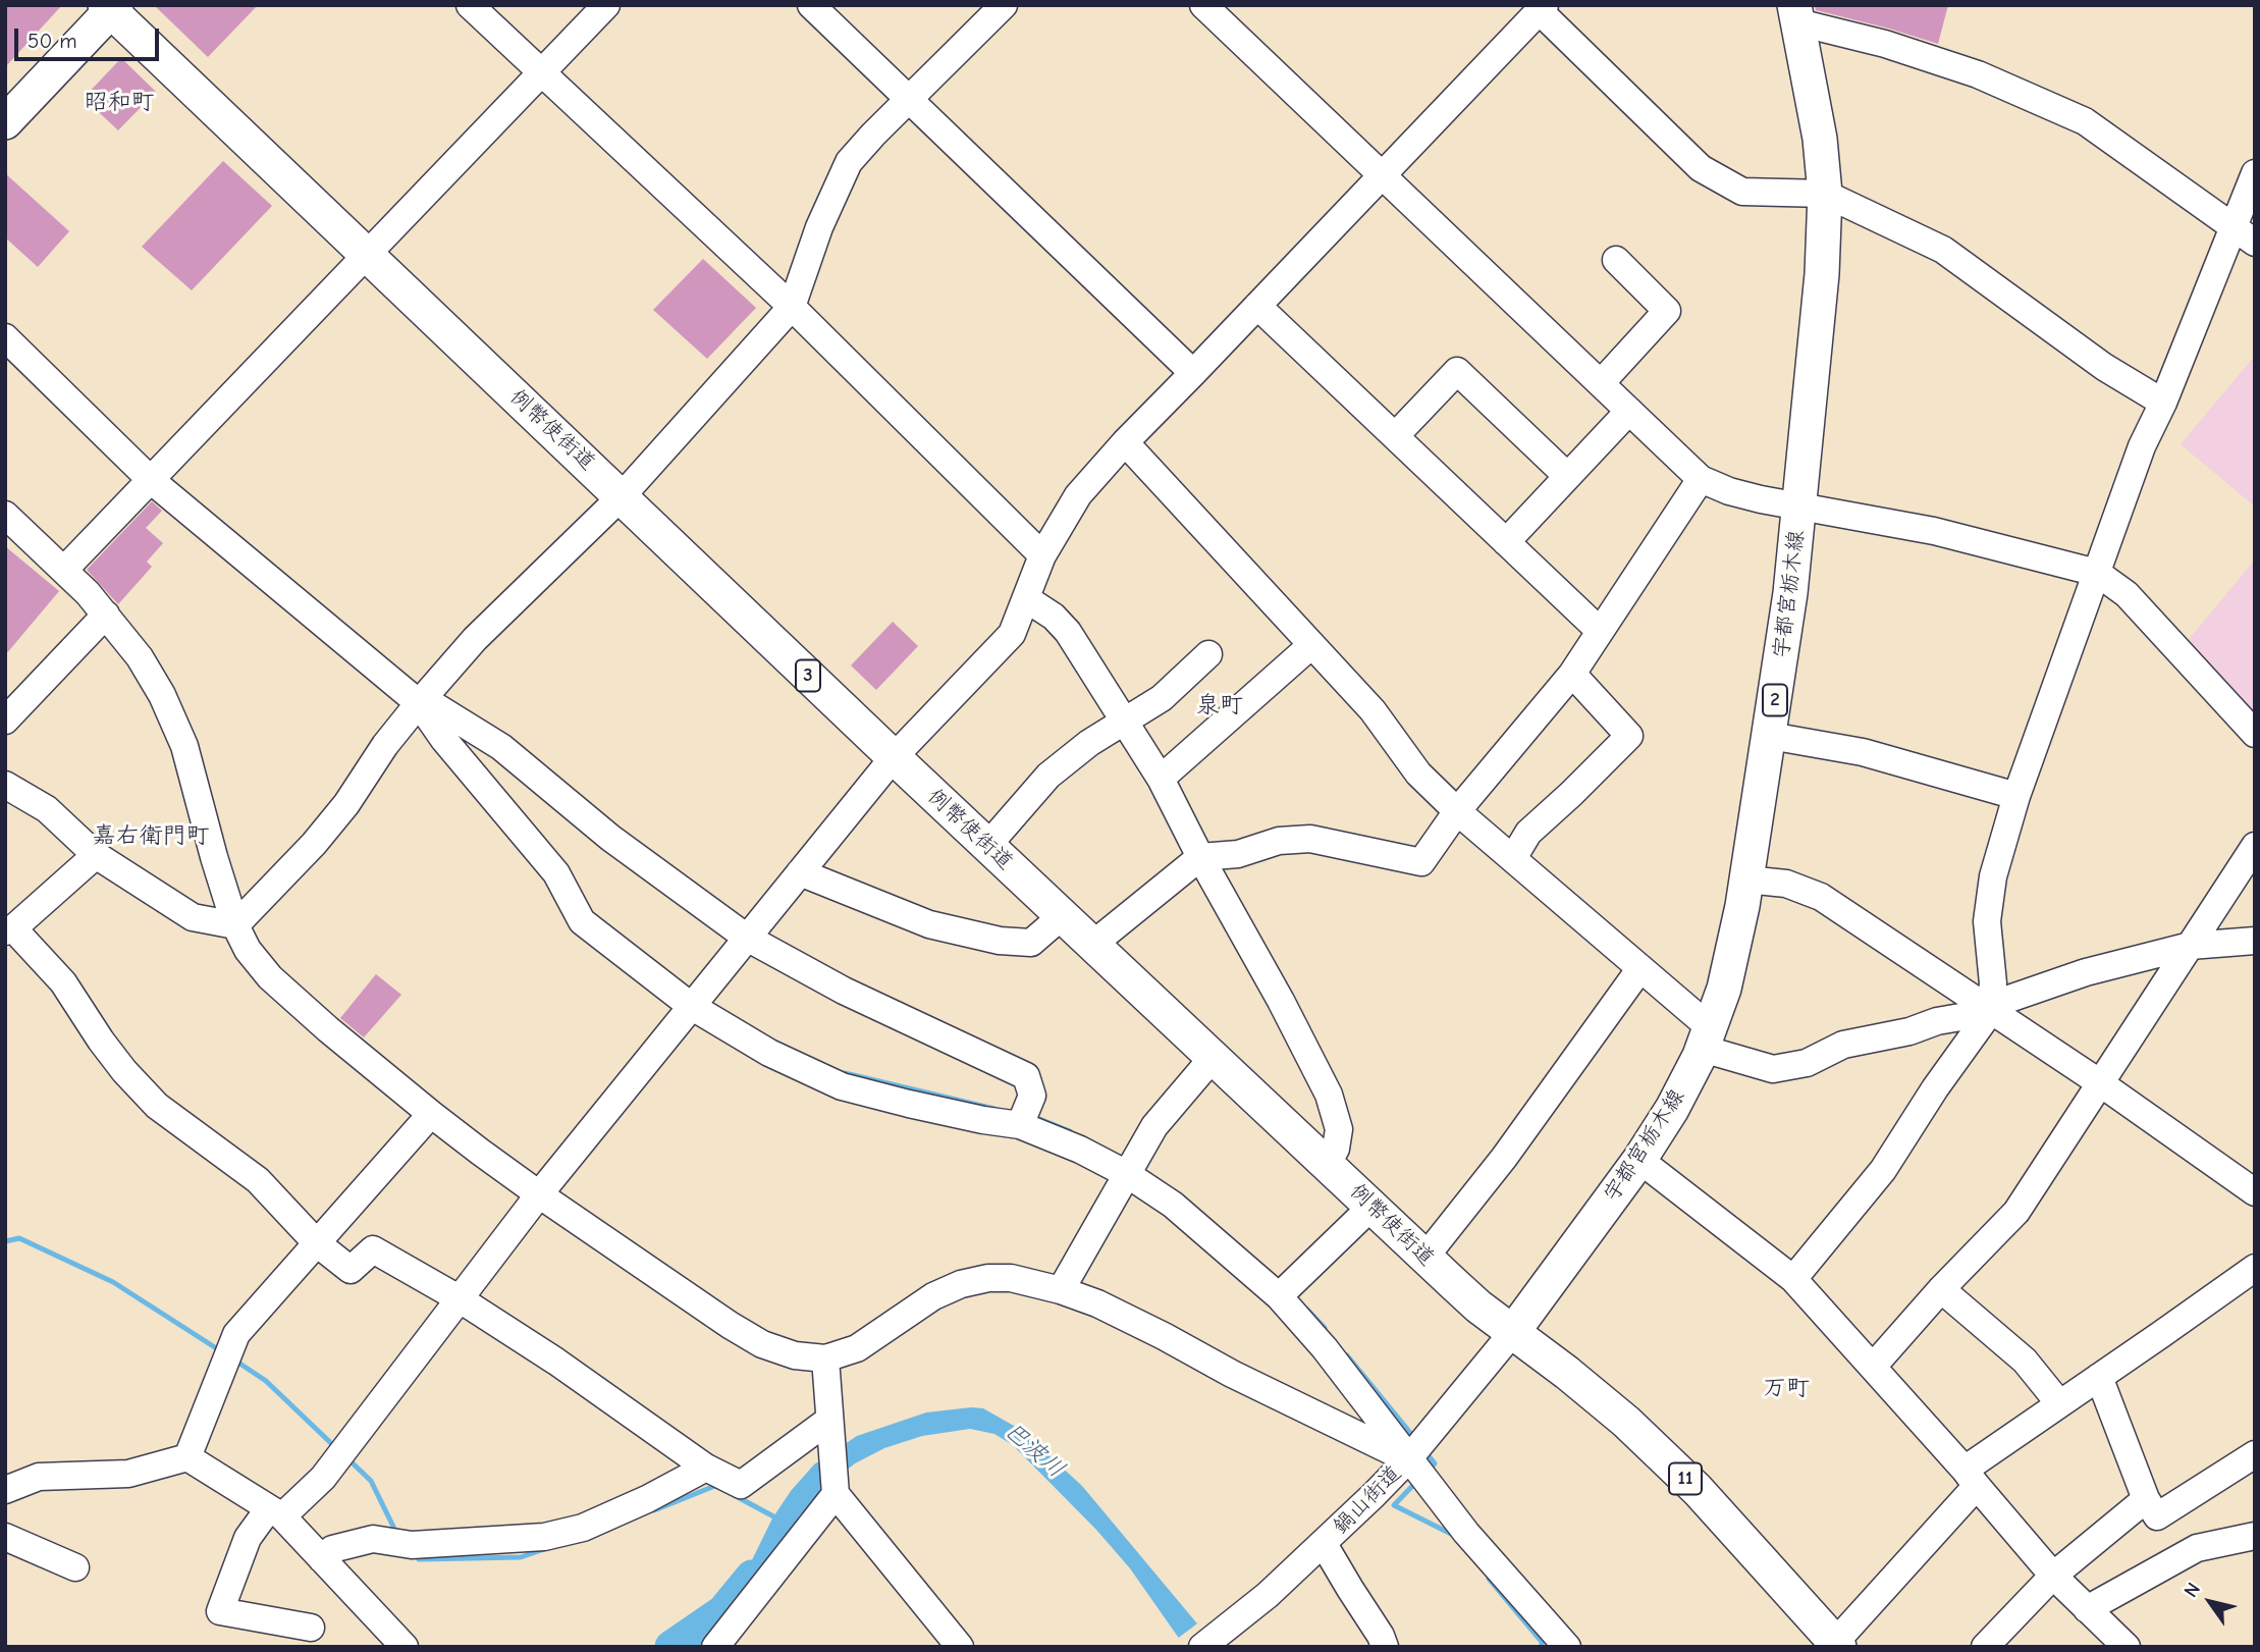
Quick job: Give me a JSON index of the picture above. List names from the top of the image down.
{
  "streets": {
    "main road": [
      "例幣使街道",
      "宇都宮栃木線",
      "3",
      "2",
      "11"
    ],
    "street": ["鍋山街道"]
  },
  "crossings": [
    ["例幣使街道", "宇都宮栃木線"],
    ["例幣使街道", "鍋山街道"],
    ["宇都宮栃木線", "鍋山街道"]
  ],
  "districts": [
    "昭和町",
    "泉町",
    "嘉右衛門町",
    "万町"
  ],
  "water": ["巴波川"],
  "scale_bar": "50 m",
  "north": "top left"
}
